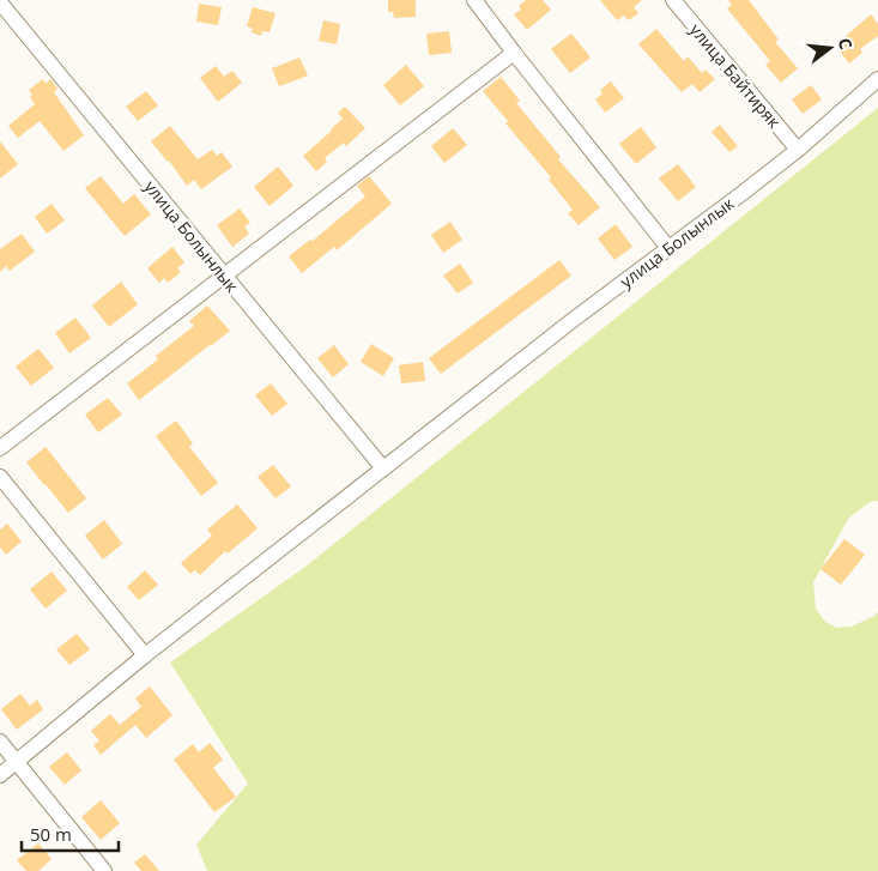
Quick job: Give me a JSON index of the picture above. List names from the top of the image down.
{
  "streets": {
    "street": ["улица Байтиряк", "улица Болынлык"]
  },
  "crossings": [
    ["улица Байтиряк", "улица Болынлык"]
  ],
  "scale_bar": "50 m",
  "north": "right"
}
